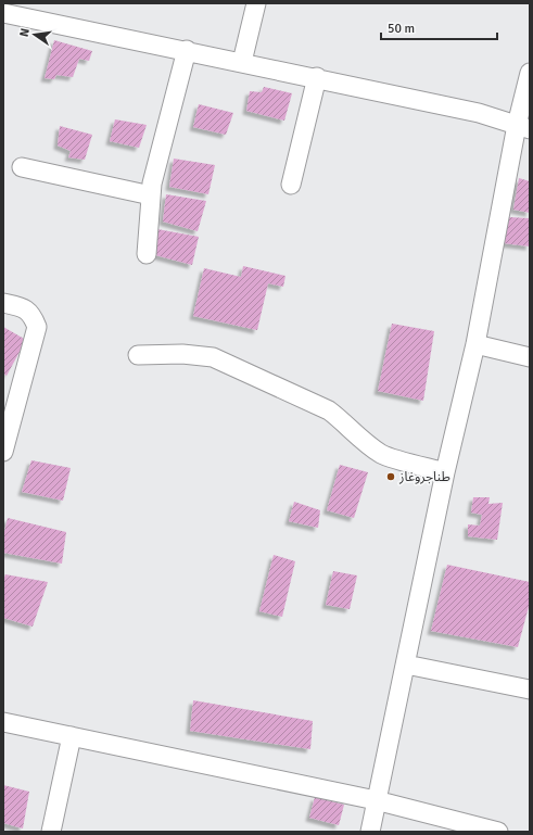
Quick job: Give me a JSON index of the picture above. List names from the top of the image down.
{
  "places": ["طناجروغاز"],
  "scale_bar": "50 m",
  "north": "left"
}
